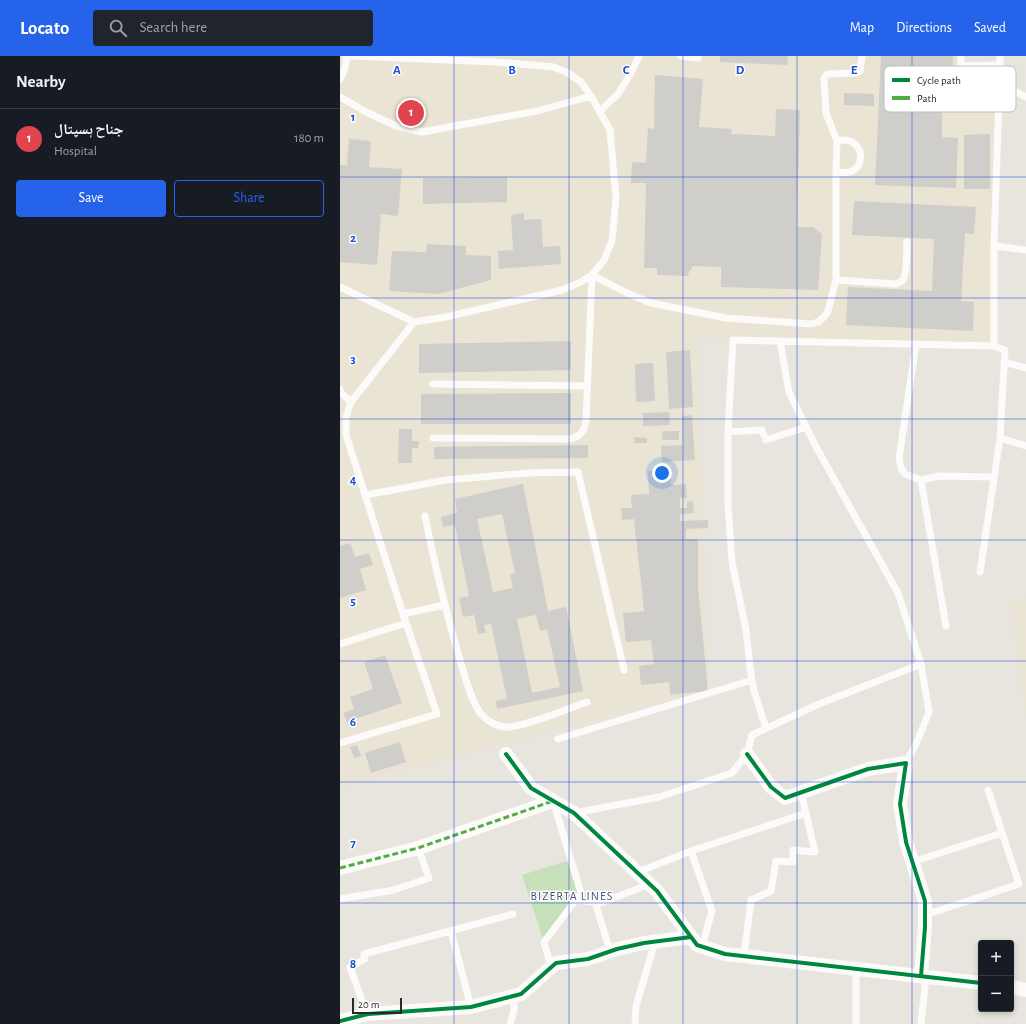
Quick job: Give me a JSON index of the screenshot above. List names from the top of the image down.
{
  "districts": ["BIZERTA LINES"],
  "legend": ["Cycle path", "Path"],
  "scale_bar": "20 m",
  "page": {
    "header": "Locato",
    "search": "Search here",
    "nav": ["Map", "Directions", "Saved"],
    "heading": "Nearby",
    "pins": "1",
    "list": [
      {
        "mark": "1",
        "name": "جناح ہسپتال",
        "note": "Hospital",
        "value": "180 m"
      }
    ],
    "buttons": ["Save", "Share"],
    "map_buttons": ["+", "−"],
    "scale": "20 m"
  },
  "grid": {
    "columns": [
      "A",
      "B",
      "C",
      "D",
      "E"
    ],
    "rows": [
      "1",
      "2",
      "3",
      "4",
      "5",
      "6",
      "7",
      "8"
    ]
  }
}
